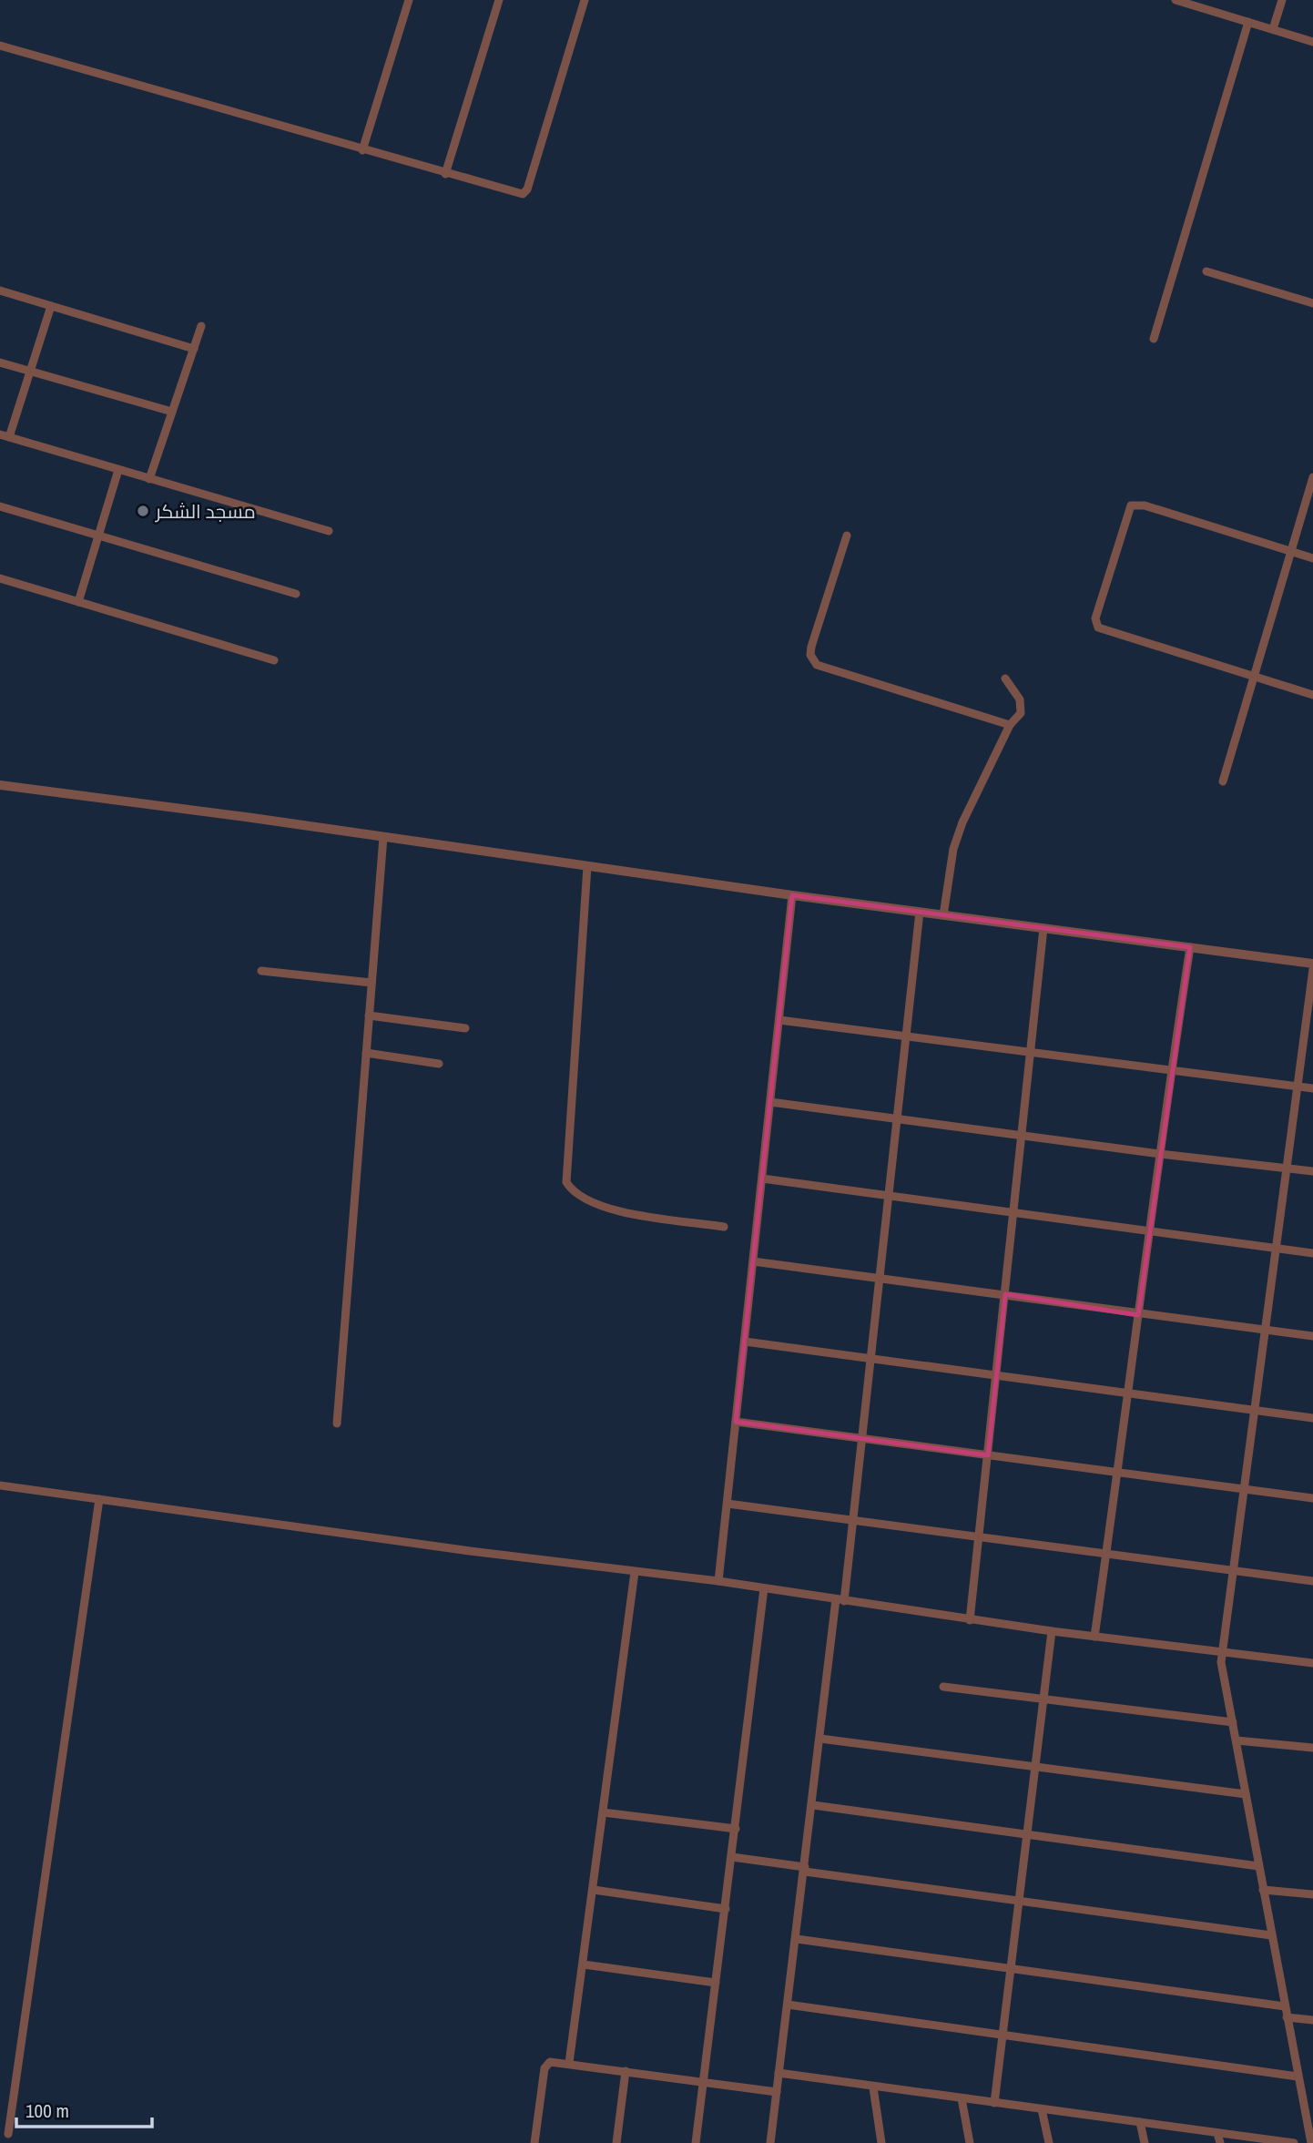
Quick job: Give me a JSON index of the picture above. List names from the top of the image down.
{
  "places": ["مسجد الشكر"],
  "scale_bar": "100 m"
}
